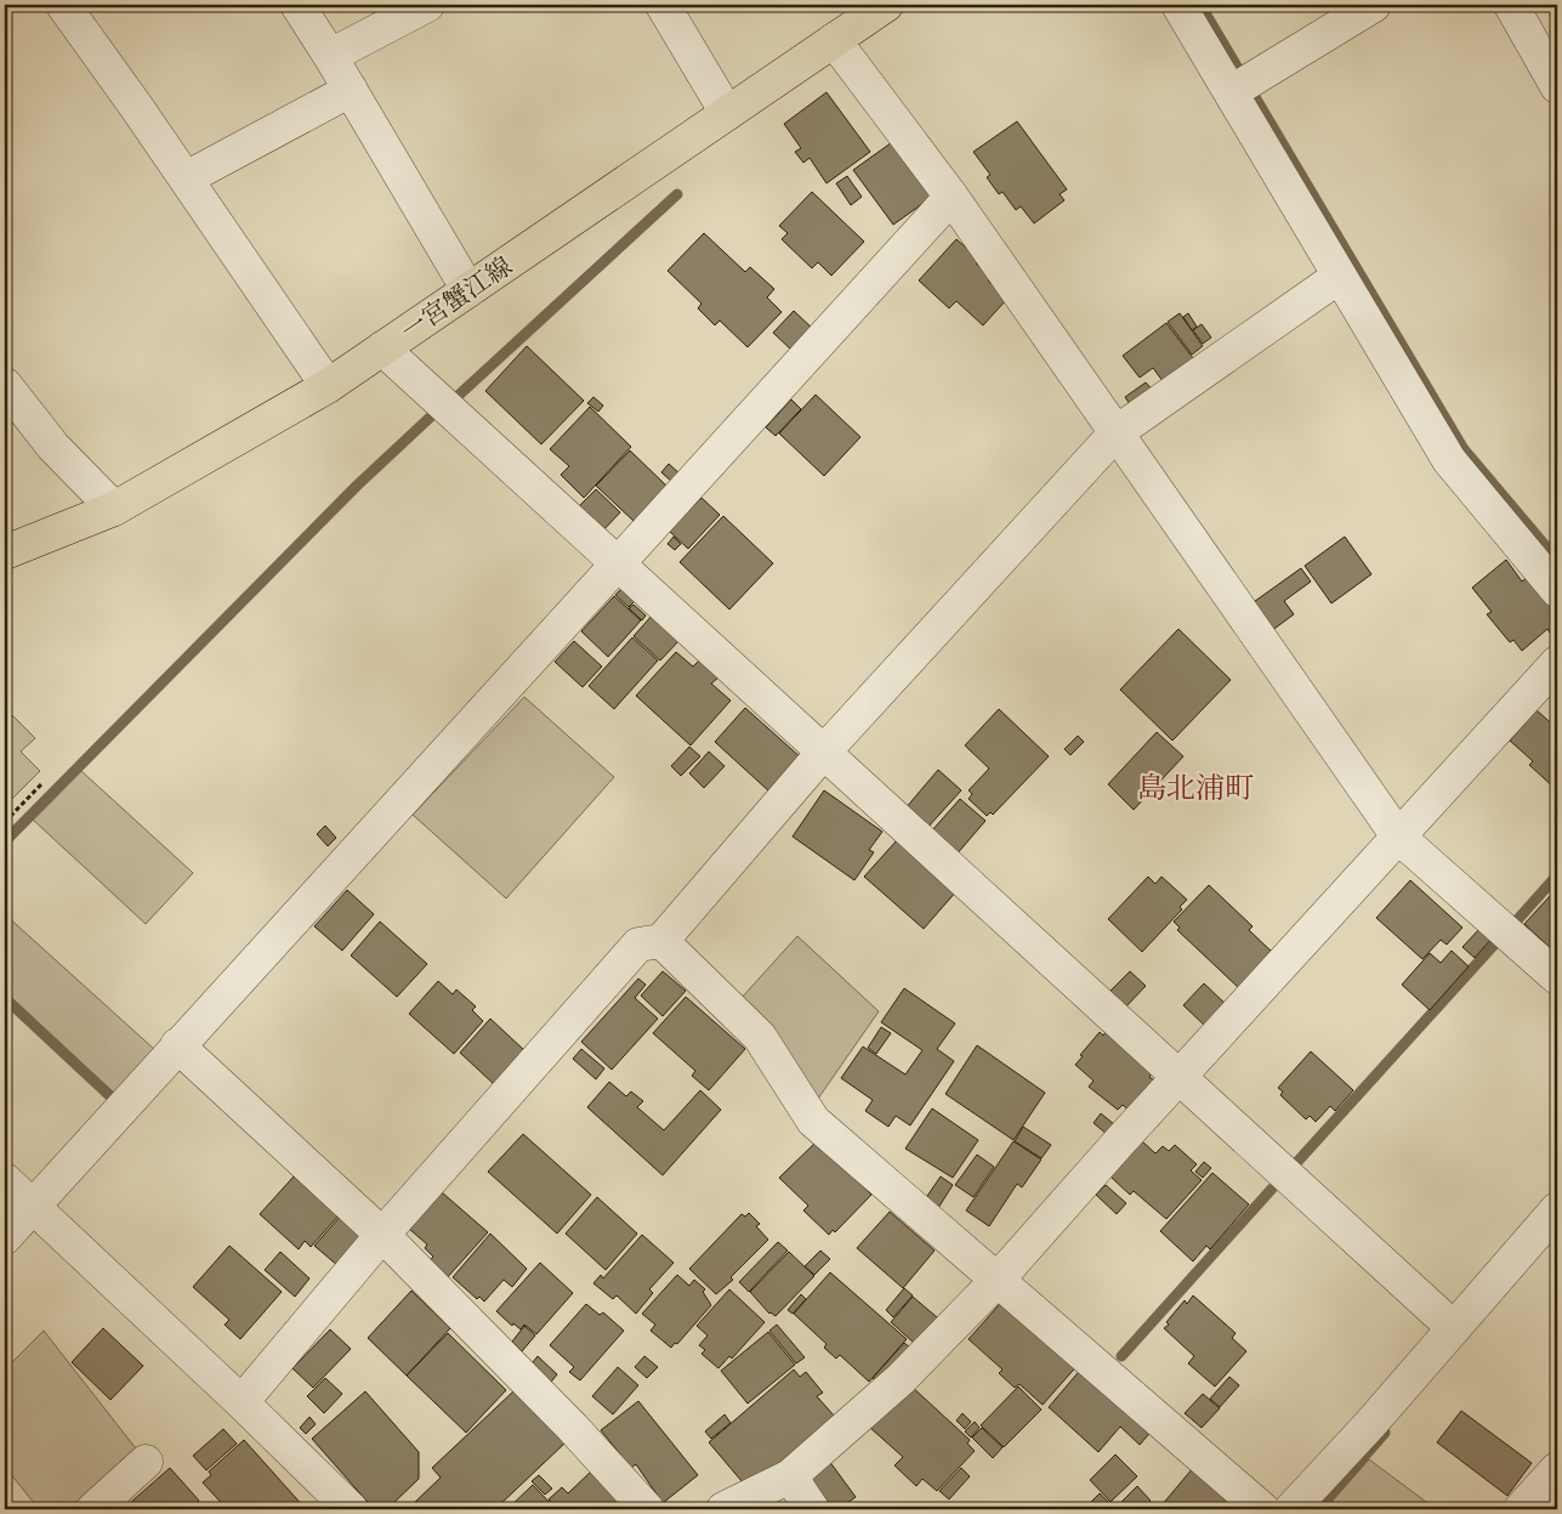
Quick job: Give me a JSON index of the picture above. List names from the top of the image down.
{
  "streets": {
    "main road": ["一宮蟹江線"]
  },
  "districts": ["島北浦町"]
}
